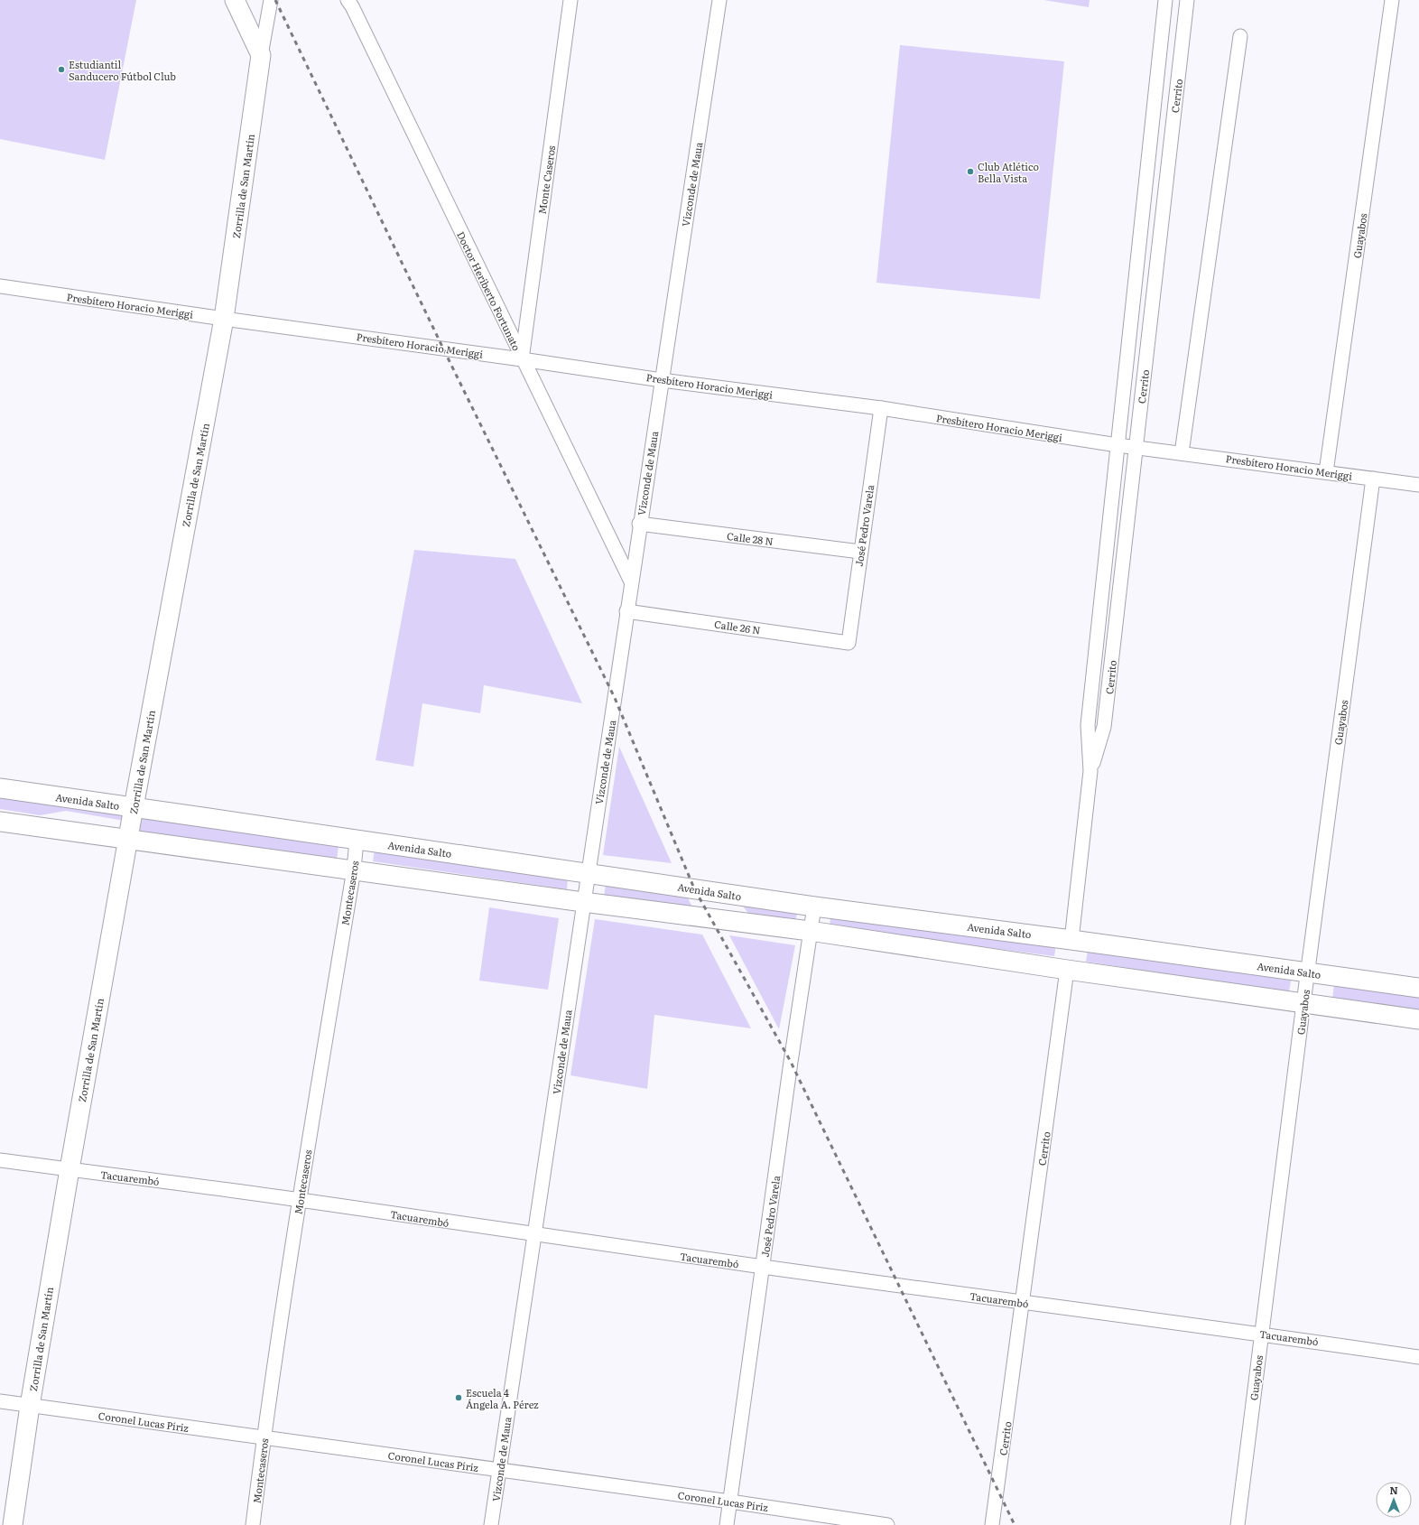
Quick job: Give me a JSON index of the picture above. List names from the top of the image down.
{
  "streets": {
    "street": [
      "Cerrito",
      "Monte Caseros",
      "Vizconde de Maua",
      "Zorrilla de San Martín",
      "Guayabos",
      "Doctor Heriberto Fortunato",
      "Presbítero Horacio Meriggi",
      "José Pedro Varela",
      "Calle 28 N",
      "Calle 26 N",
      "Avenida Salto",
      "Montecaseros",
      "Tacuarembó",
      "Coronel Lucas Píriz"
    ]
  },
  "crossings": [
    ["Cerrito", "Presbítero Horacio Meriggi"],
    ["Cerrito", "Avenida Salto"],
    ["Cerrito", "Tacuarembó"],
    ["Monte Caseros", "Doctor Heriberto Fortunato"],
    ["Monte Caseros", "Presbítero Horacio Meriggi"],
    ["Vizconde de Maua", "Doctor Heriberto Fortunato"],
    ["Vizconde de Maua", "Presbítero Horacio Meriggi"],
    ["Vizconde de Maua", "Calle 28 N"],
    ["Vizconde de Maua", "Calle 26 N"],
    ["Vizconde de Maua", "Avenida Salto"],
    ["Vizconde de Maua", "Tacuarembó"],
    ["Vizconde de Maua", "Coronel Lucas Píriz"],
    ["Zorrilla de San Martín", "Presbítero Horacio Meriggi"],
    ["Zorrilla de San Martín", "Avenida Salto"],
    ["Zorrilla de San Martín", "Tacuarembó"],
    ["Zorrilla de San Martín", "Coronel Lucas Píriz"],
    ["Guayabos", "Presbítero Horacio Meriggi"],
    ["Guayabos", "Avenida Salto"],
    ["Guayabos", "Tacuarembó"],
    ["Doctor Heriberto Fortunato", "Presbítero Horacio Meriggi"],
    ["Presbítero Horacio Meriggi", "José Pedro Varela"],
    ["José Pedro Varela", "Calle 28 N"],
    ["José Pedro Varela", "Calle 26 N"],
    ["José Pedro Varela", "Avenida Salto"],
    ["José Pedro Varela", "Tacuarembó"],
    ["José Pedro Varela", "Coronel Lucas Píriz"],
    ["Avenida Salto", "Montecaseros"],
    ["Montecaseros", "Tacuarembó"],
    ["Montecaseros", "Coronel Lucas Píriz"]
  ],
  "places": ["Estudiantil Sanducero Fútbol Club", "Club Atlético Bella Vista", "Escuela 4 Ángela A. Pérez"],
  "north": "top"
}
